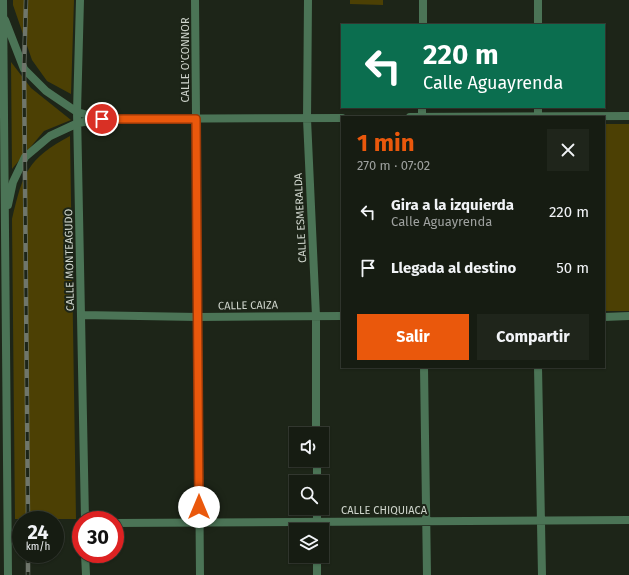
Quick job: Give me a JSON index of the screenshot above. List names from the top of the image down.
{
  "streets": {
    "street": [
      "CALLE O'CONNOR",
      "CALLE ESMERALDA",
      "CALLE MONTEAGUDO",
      "CALLE CAIZA",
      "CALLE CHIQUIACA"
    ]
  },
  "crossings": [
    ["CALLE O'CONNOR", "CALLE CAIZA"],
    ["CALLE O'CONNOR", "CALLE CHIQUIACA"],
    ["CALLE ESMERALDA", "CALLE CAIZA"],
    ["CALLE MONTEAGUDO", "CALLE CAIZA"]
  ],
  "page": {
    "turn": ["220 m", "Calle Aguayrenda"],
    "heading": ["1 min", "270 m · 07:02"],
    "list": [
      {
        "name": "Gira a la izquierda",
        "note": "Calle Aguayrenda",
        "value": "220 m"
      },
      {
        "name": "Llegada al destino",
        "value": "50 m"
      }
    ],
    "buttons": ["Salir", "Compartir"],
    "speed": "24 km/h",
    "limit": "30"
  }
}
